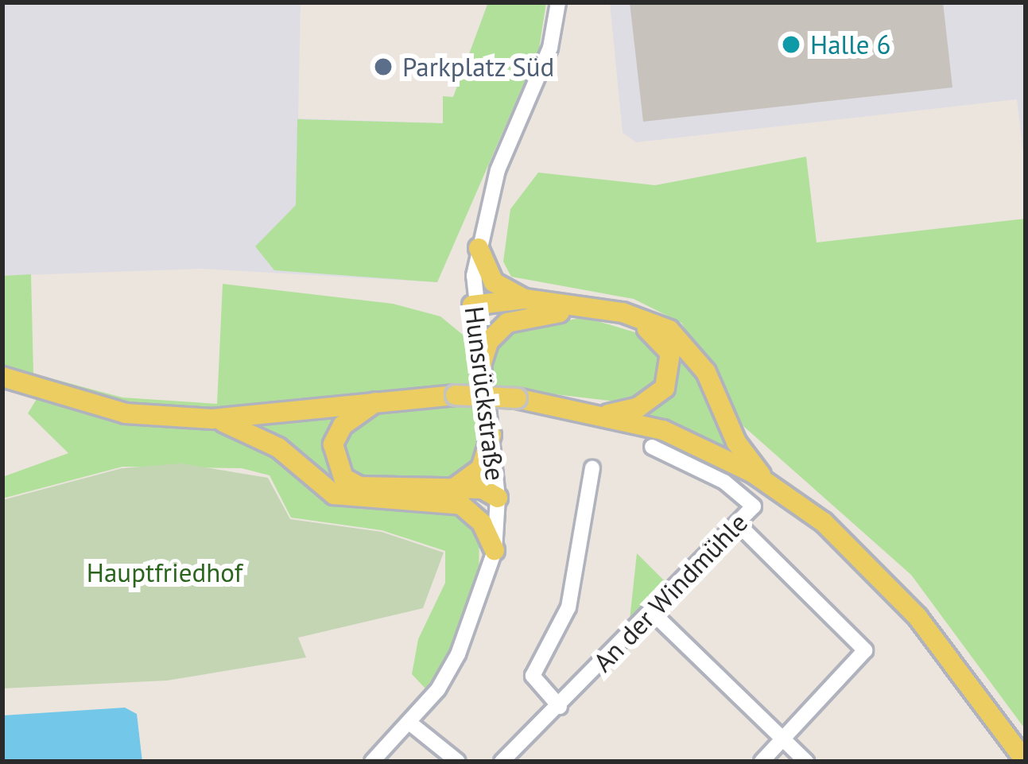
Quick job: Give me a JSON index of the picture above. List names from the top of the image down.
{
  "streets": {
    "street": ["Hunsrückstraße", "An der Windmühle"]
  },
  "parks": ["Hauptfriedhof"],
  "places": ["Halle 6", "Parkplatz Süd"]
}
